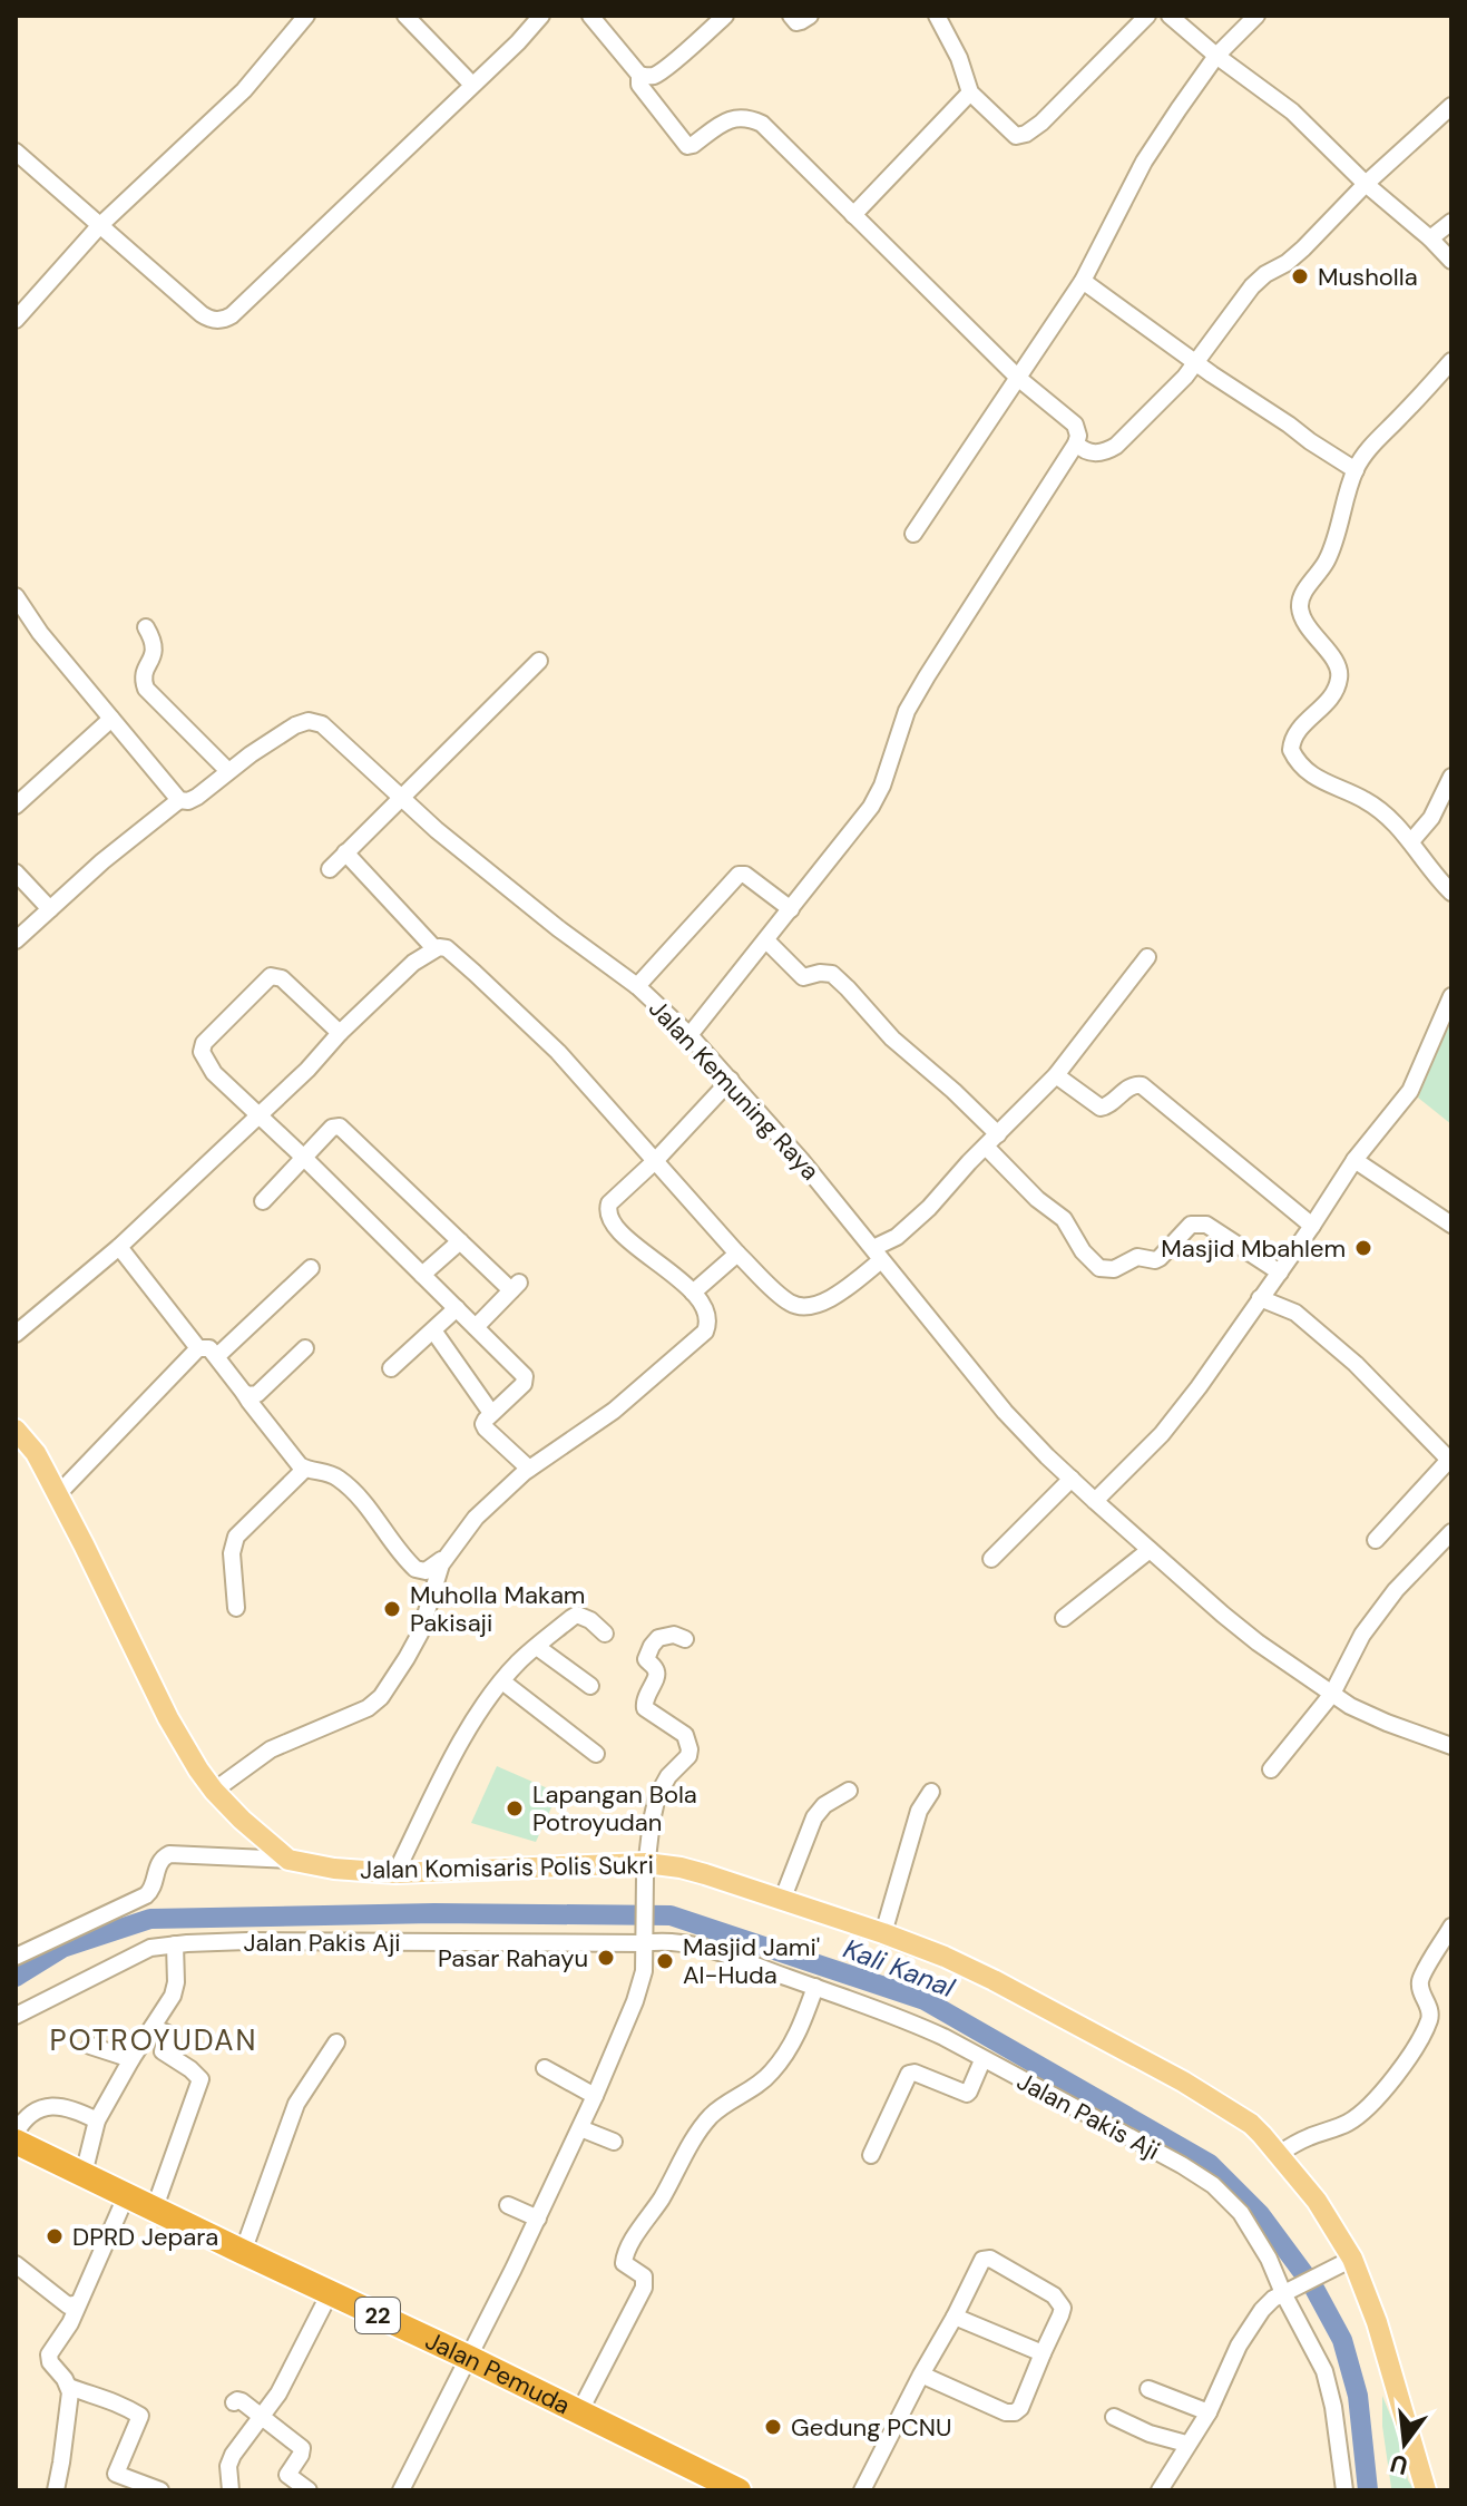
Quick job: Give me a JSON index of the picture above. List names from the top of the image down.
{
  "streets": {
    "highway": ["22", "Jalan Pemuda"],
    "main road": ["Jalan Komisaris Polis Sukri"],
    "street": ["Jalan Kemuning Raya", "Jalan Pakis Aji"]
  },
  "districts": ["POTROYUDAN"],
  "water": ["Kali Kanal"],
  "places": [
    "Musholla",
    "Masjid Mbahlem",
    "Muholla Makam Pakisaji",
    "Lapangan Bola Potroyudan",
    "Pasar Rahayu",
    "Masjid Jami' Al-Huda",
    "DPRD Jepara",
    "Gedung PCNU"
  ],
  "north": "bottom"
}
